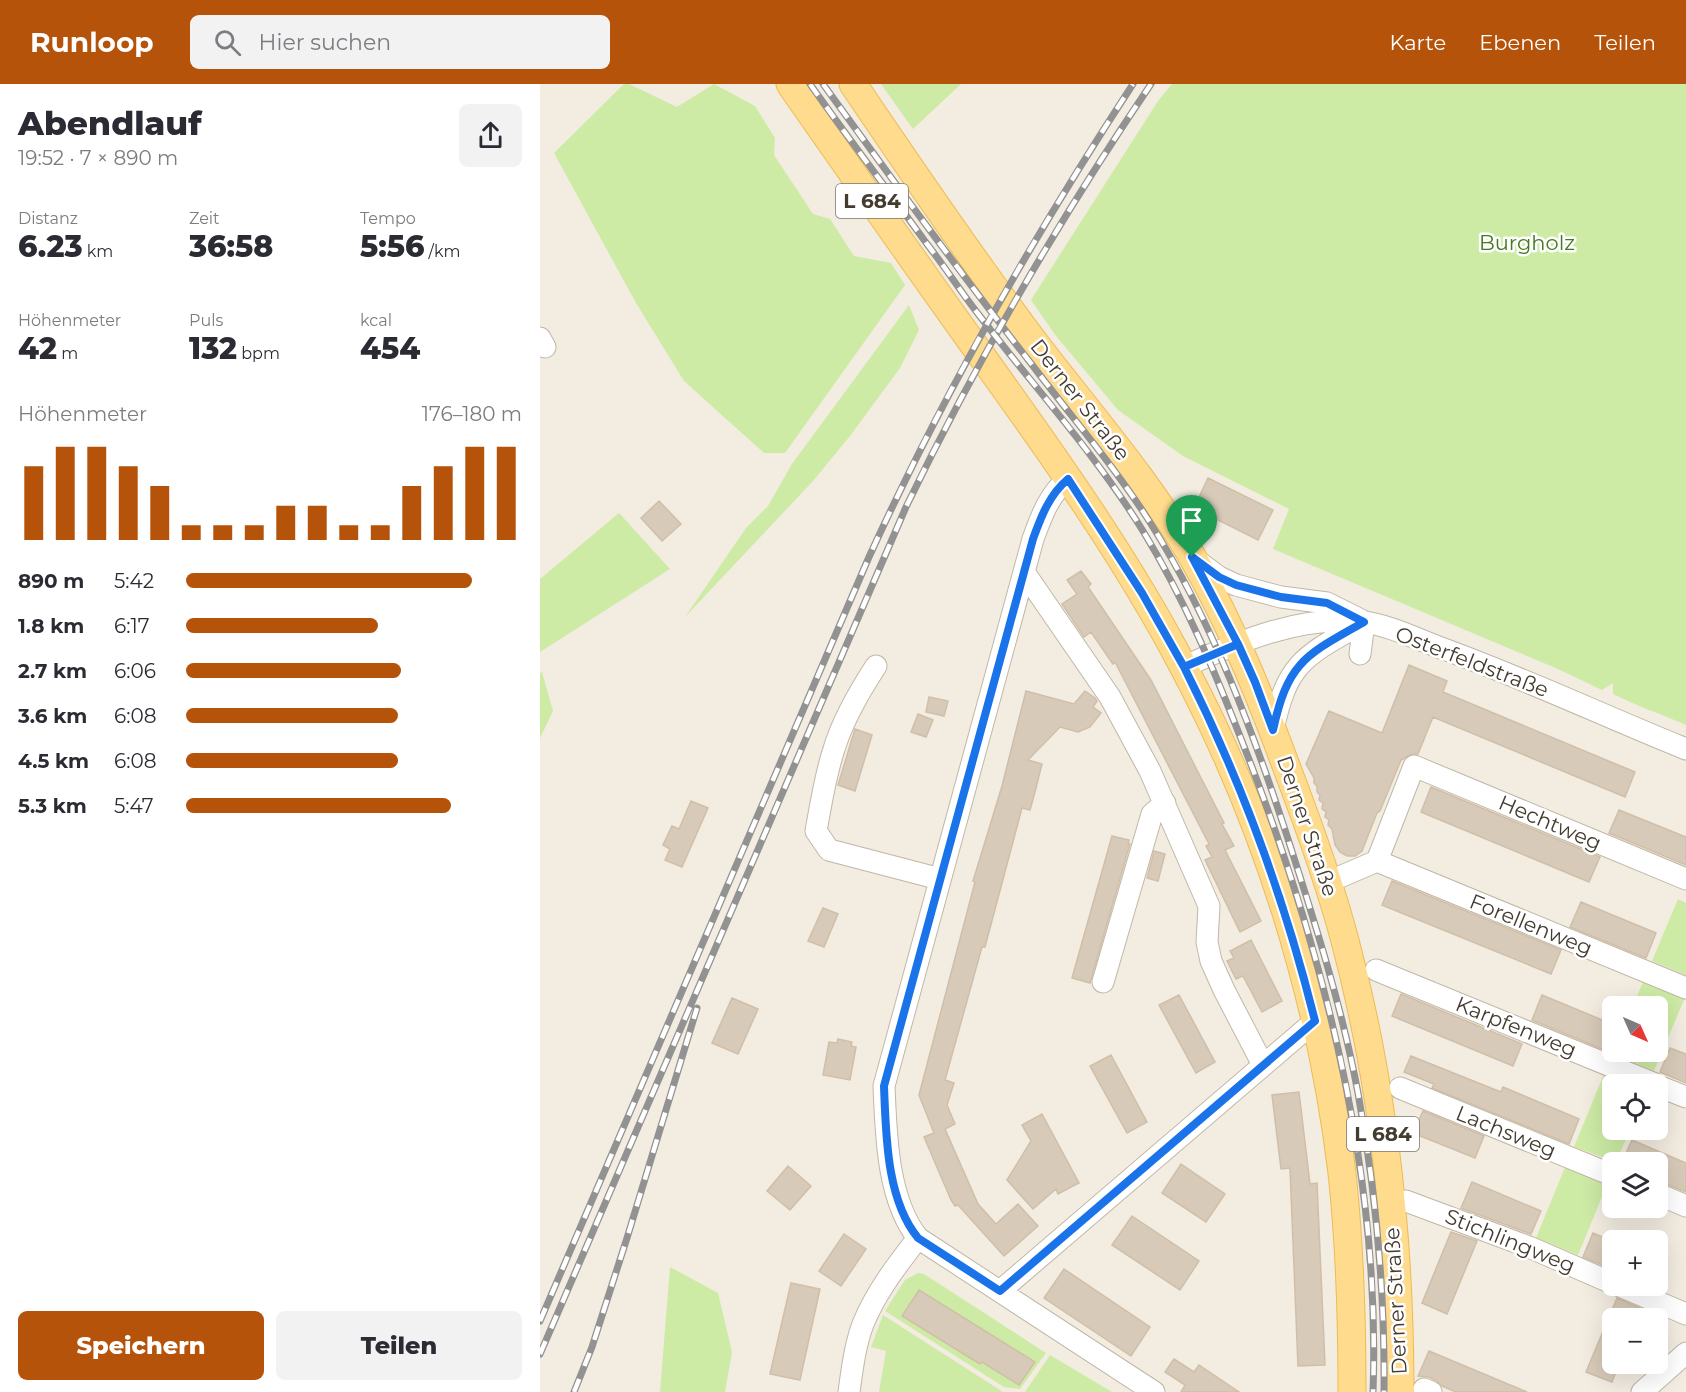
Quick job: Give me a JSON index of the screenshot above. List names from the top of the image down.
{
  "streets": {
    "main road": ["L 684", "Derner Straße"],
    "street": [
      "Osterfeldstraße",
      "Hechtweg",
      "Forellenweg",
      "Karpfenweg",
      "Lachsweg",
      "Stichlingweg"
    ]
  },
  "crossings": [
    ["L 684", "Osterfeldstraße"],
    ["Derner Straße", "Osterfeldstraße"],
    ["Hechtweg", "Forellenweg"]
  ],
  "parks": ["Burgholz"],
  "north": "bottom right",
  "page": {
    "header": "Runloop",
    "search": "Hier suchen",
    "nav": ["Karte", "Ebenen", "Teilen"],
    "heading": ["Abendlauf", "19:52 · 7 × 890 m"],
    "stats": [
      ["Distanz", "6.23 km"],
      ["Zeit", "36:58"],
      ["Tempo", "5:56 /km"],
      ["Höhenmeter", "42 m"],
      ["Puls", "132 bpm"],
      ["kcal", "454"]
    ],
    "chart": ["Höhenmeter", "176–180 m"],
    "list": [
      {
        "name": "890 m",
        "note": "5:42"
      },
      {
        "name": "1.8 km",
        "note": "6:17"
      },
      {
        "name": "2.7 km",
        "note": "6:06"
      },
      {
        "name": "3.6 km",
        "note": "6:08"
      },
      {
        "name": "4.5 km",
        "note": "6:08"
      },
      {
        "name": "5.3 km",
        "note": "5:47"
      }
    ],
    "map_buttons": ["+", "−"],
    "buttons": ["Speichern", "Teilen"]
  }
}
